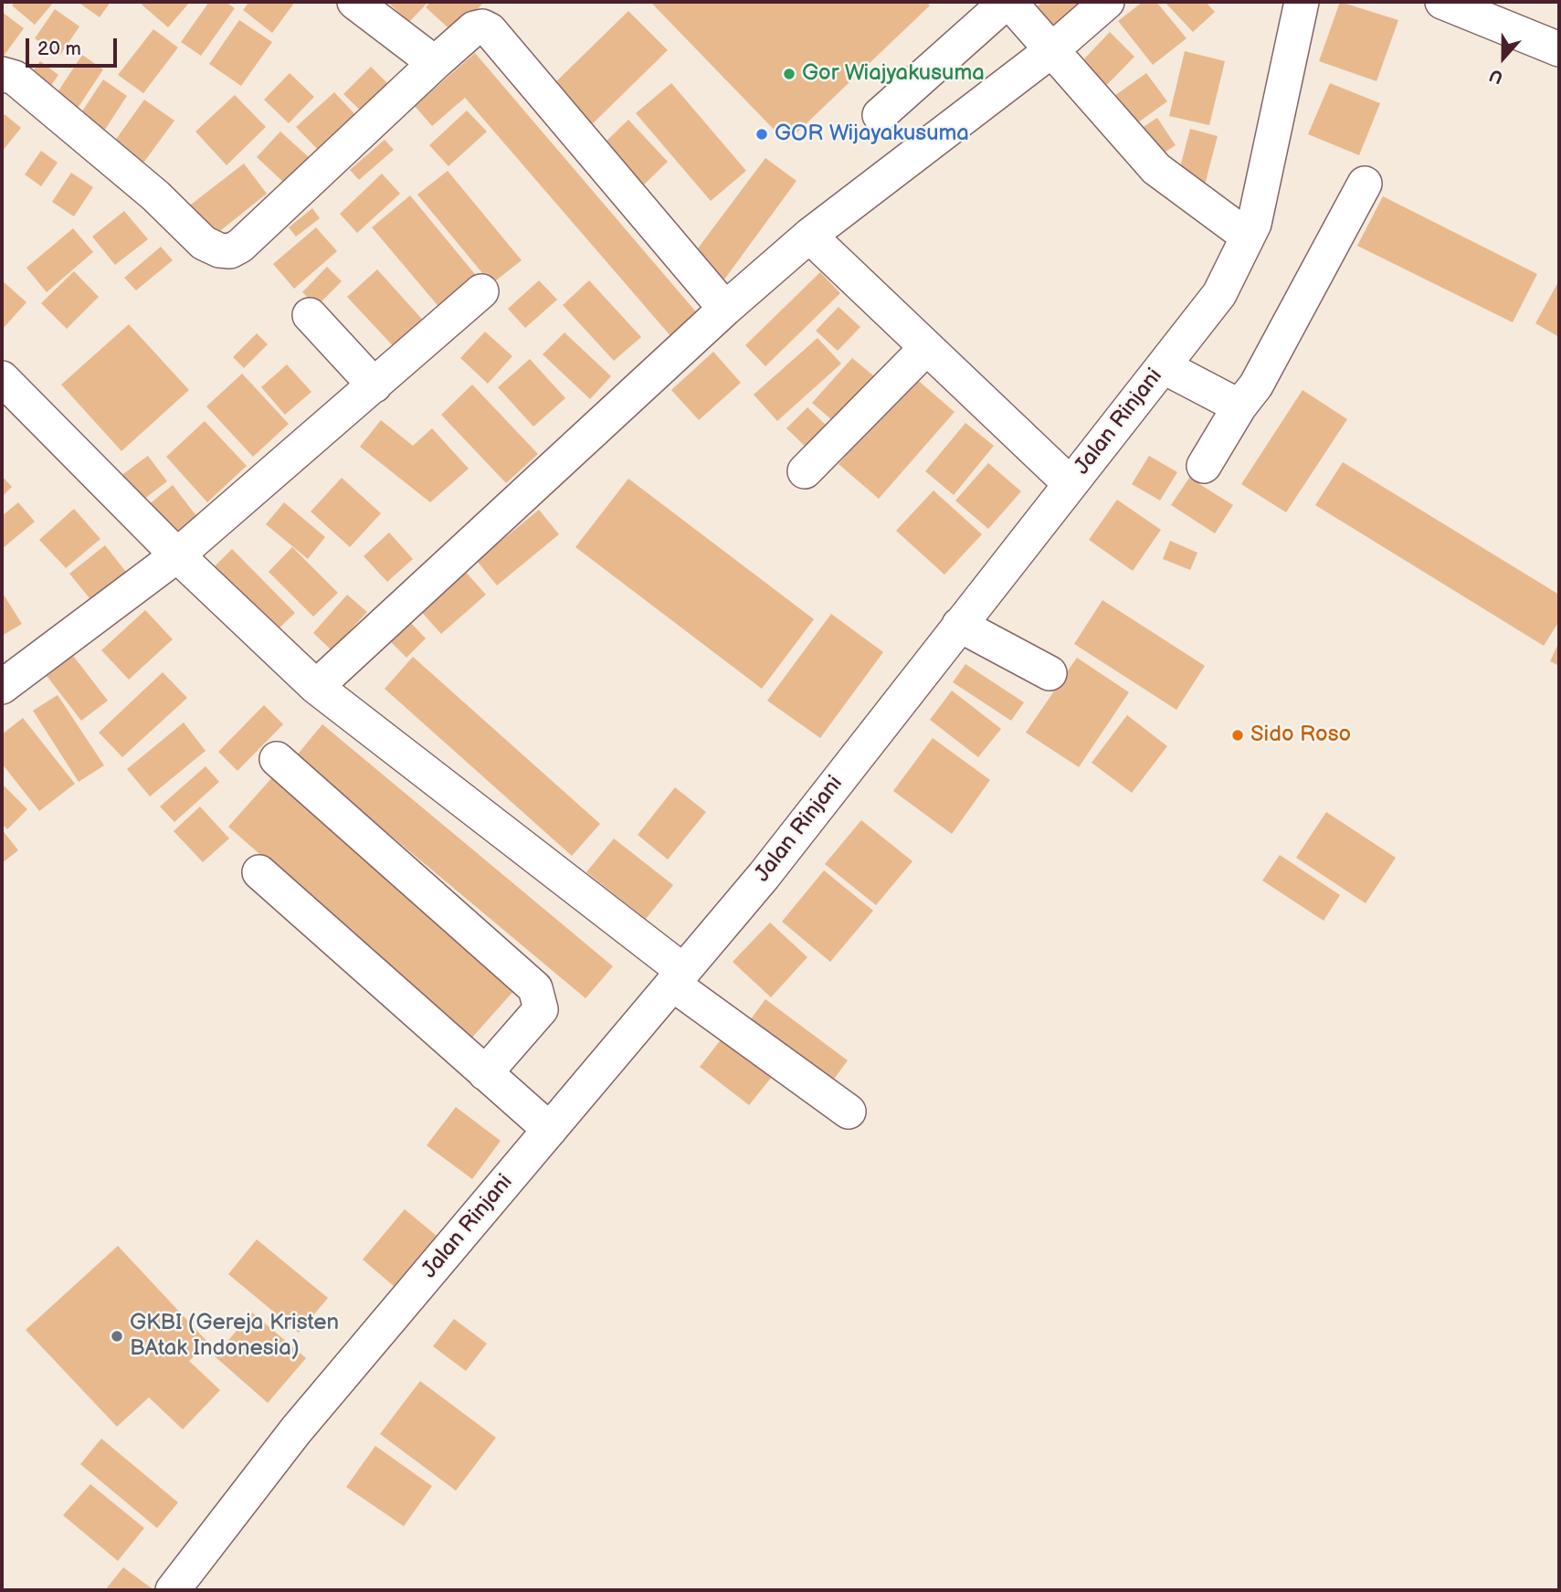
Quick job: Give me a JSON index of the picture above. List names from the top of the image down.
{
  "streets": {
    "street": ["Jalan Rinjani"]
  },
  "places": [
    "Gor Wiajyakusuma",
    "GOR Wijayakusuma",
    "Sido Roso",
    "GKBI (Gereja Kristen BAtak Indonesia)"
  ],
  "scale_bar": "20 m",
  "north": "bottom"
}
